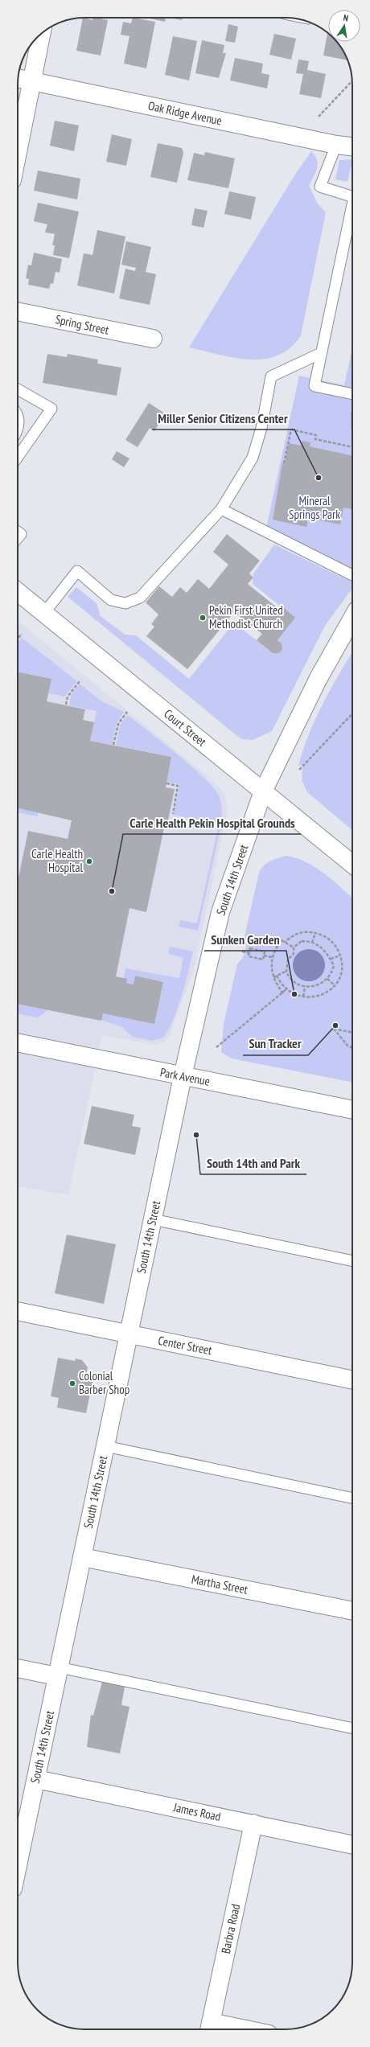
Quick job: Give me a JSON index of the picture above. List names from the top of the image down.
{
  "streets": {
    "street": [
      "Oak Ridge Avenue",
      "Spring Street",
      "Court Street",
      "South 14th Street",
      "Park Avenue",
      "Center Street",
      "Martha Street",
      "James Road",
      "Barbra Road"
    ]
  },
  "crossings": [
    ["Court Street", "South 14th Street"],
    ["South 14th Street", "Park Avenue"],
    ["South 14th Street", "Center Street"],
    ["South 14th Street", "Martha Street"],
    ["South 14th Street", "James Road"],
    ["James Road", "Barbra Road"]
  ],
  "parks": ["Mineral Springs Park"],
  "places": [
    "Miller Senior Citizens Center",
    "Pekin First United Methodist Church",
    "Carle Health Hospital",
    "Carle Health Pekin Hospital Grounds",
    "Sunken Garden",
    "Sun Tracker",
    "South 14th and Park",
    "Colonial Barber Shop"
  ],
  "north": "top"
}
